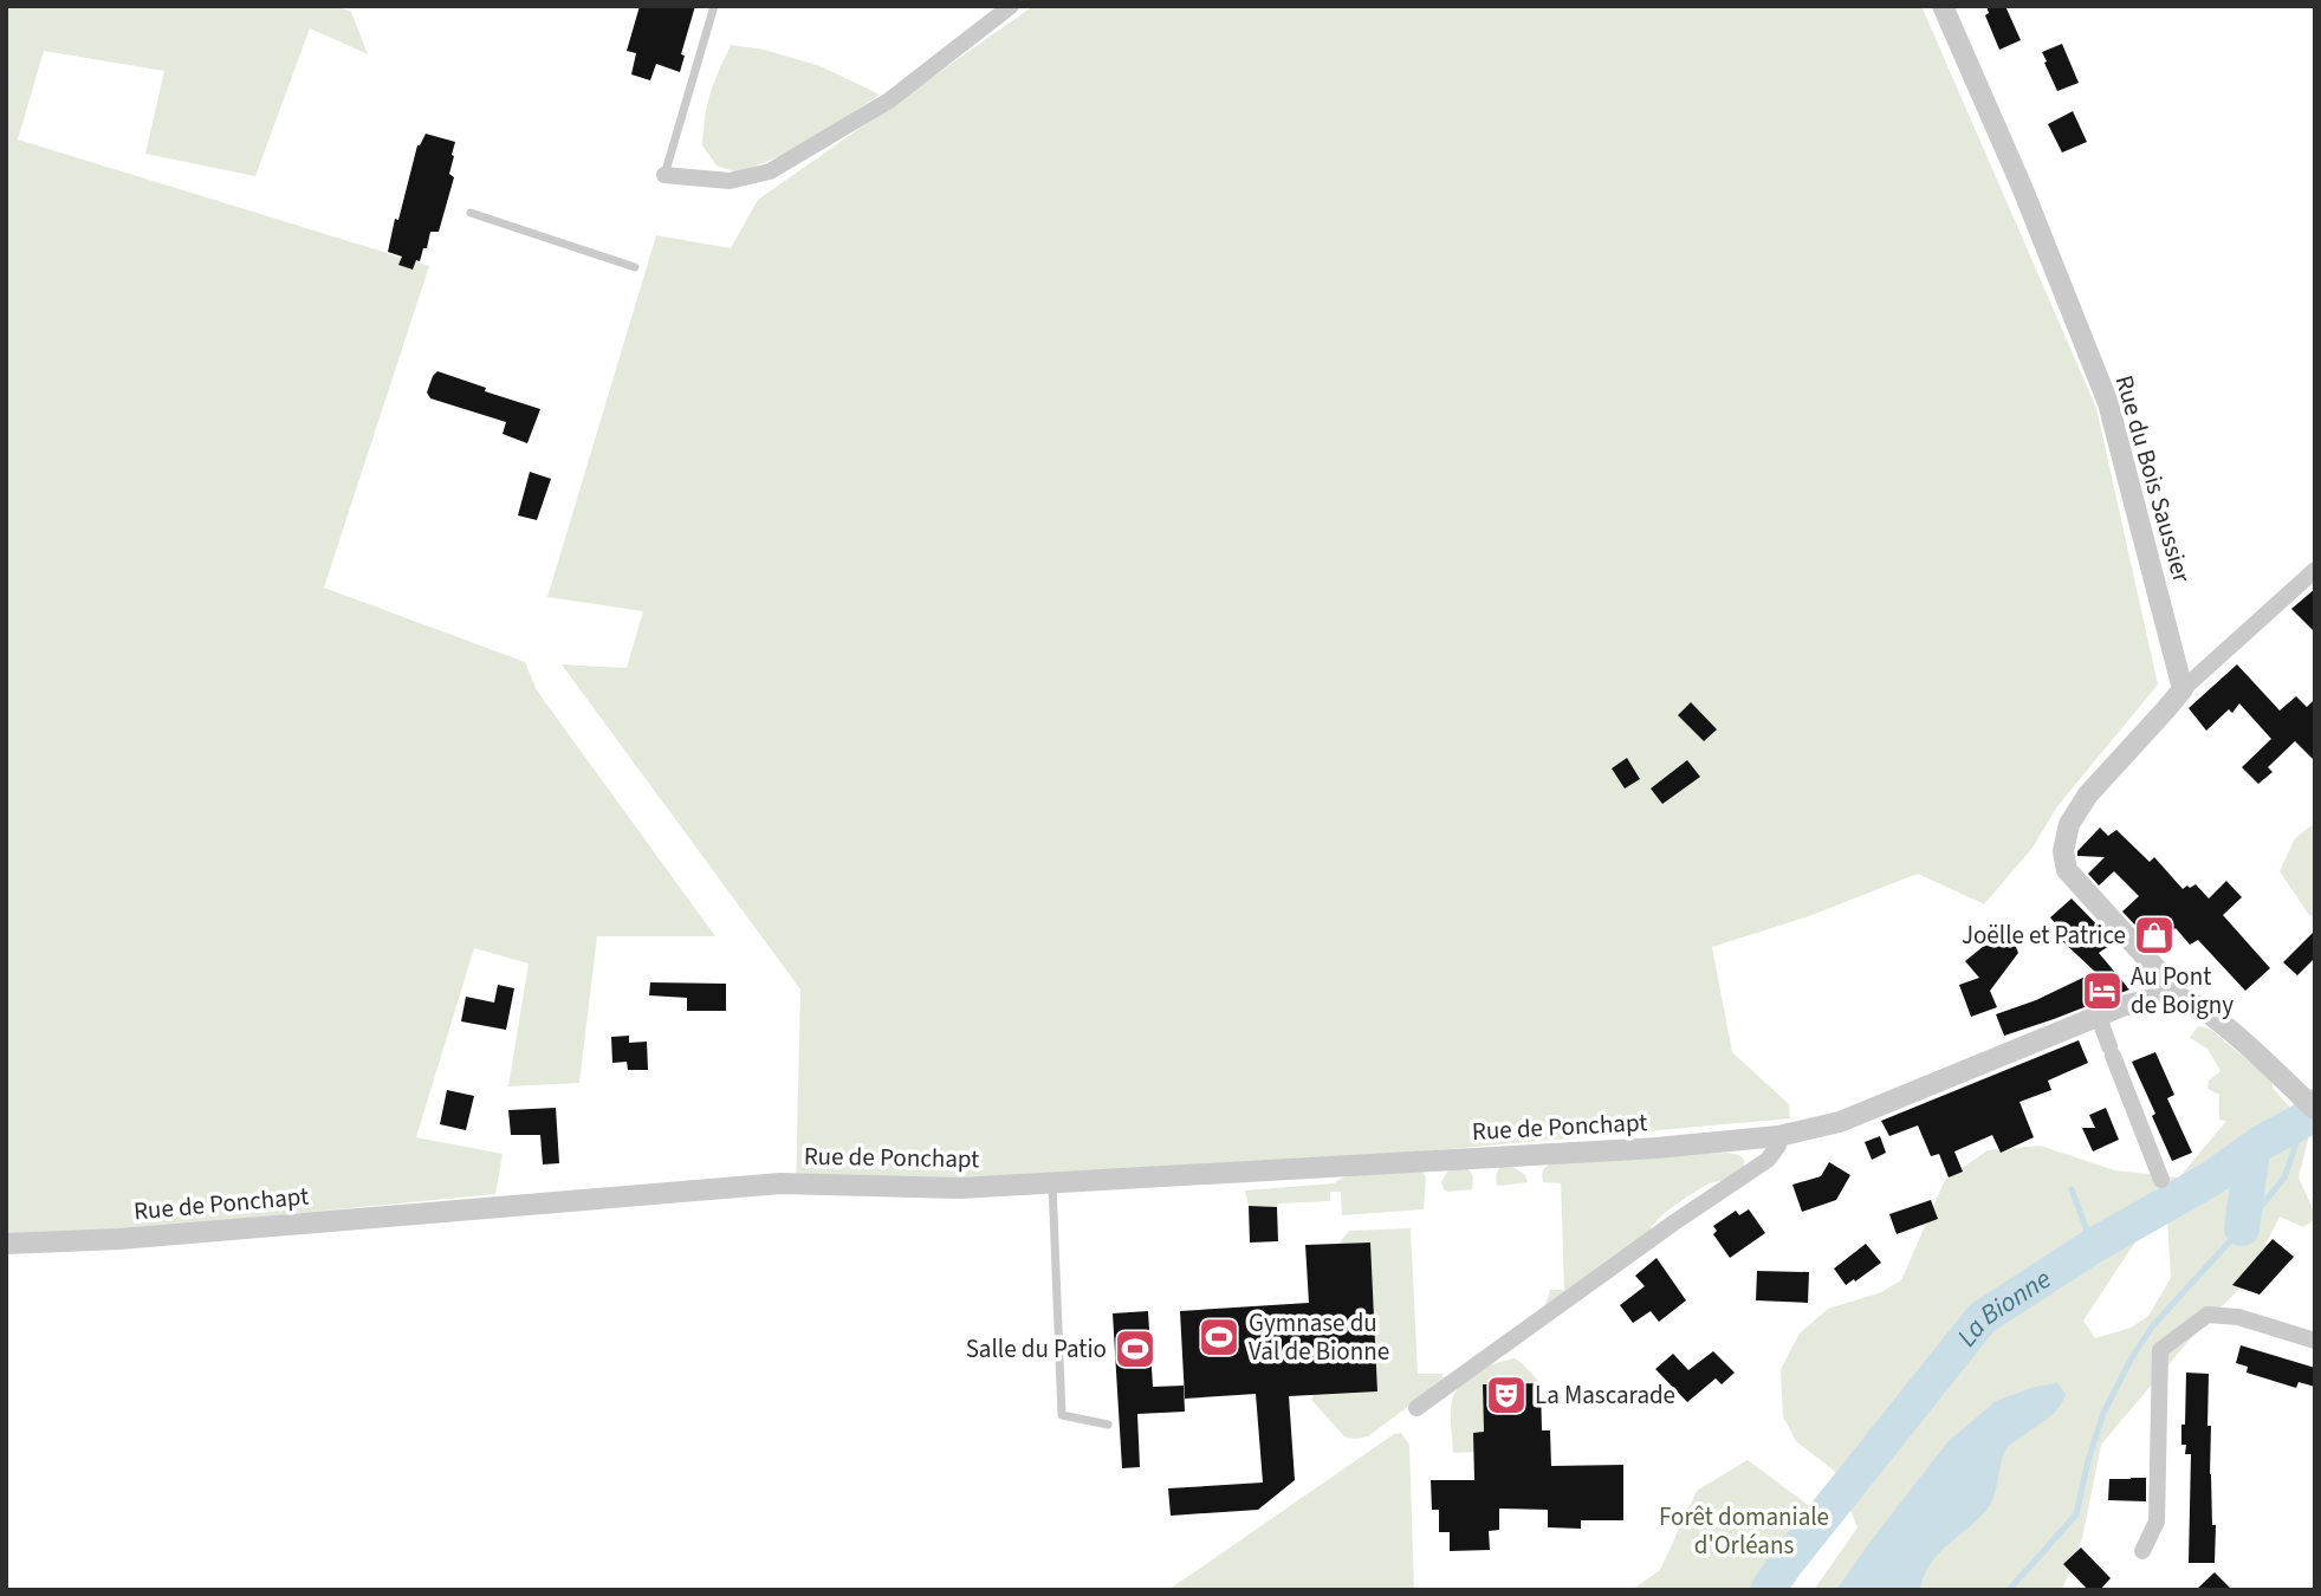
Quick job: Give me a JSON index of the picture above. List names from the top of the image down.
{
  "streets": {
    "street": ["Rue du Bois Saussier", "Rue de Ponchapt"]
  },
  "water": ["La Bionne"],
  "parks": ["Forêt domaniale d'Orléans"],
  "places": {
    "shop": ["Joëlle et Patrice"],
    "hotel": ["Au Pont de Boigny"],
    "sports": ["Gymnase du Val de Bionne", "Salle du Patio"],
    "theatre": ["La Mascarade"]
  }
}
